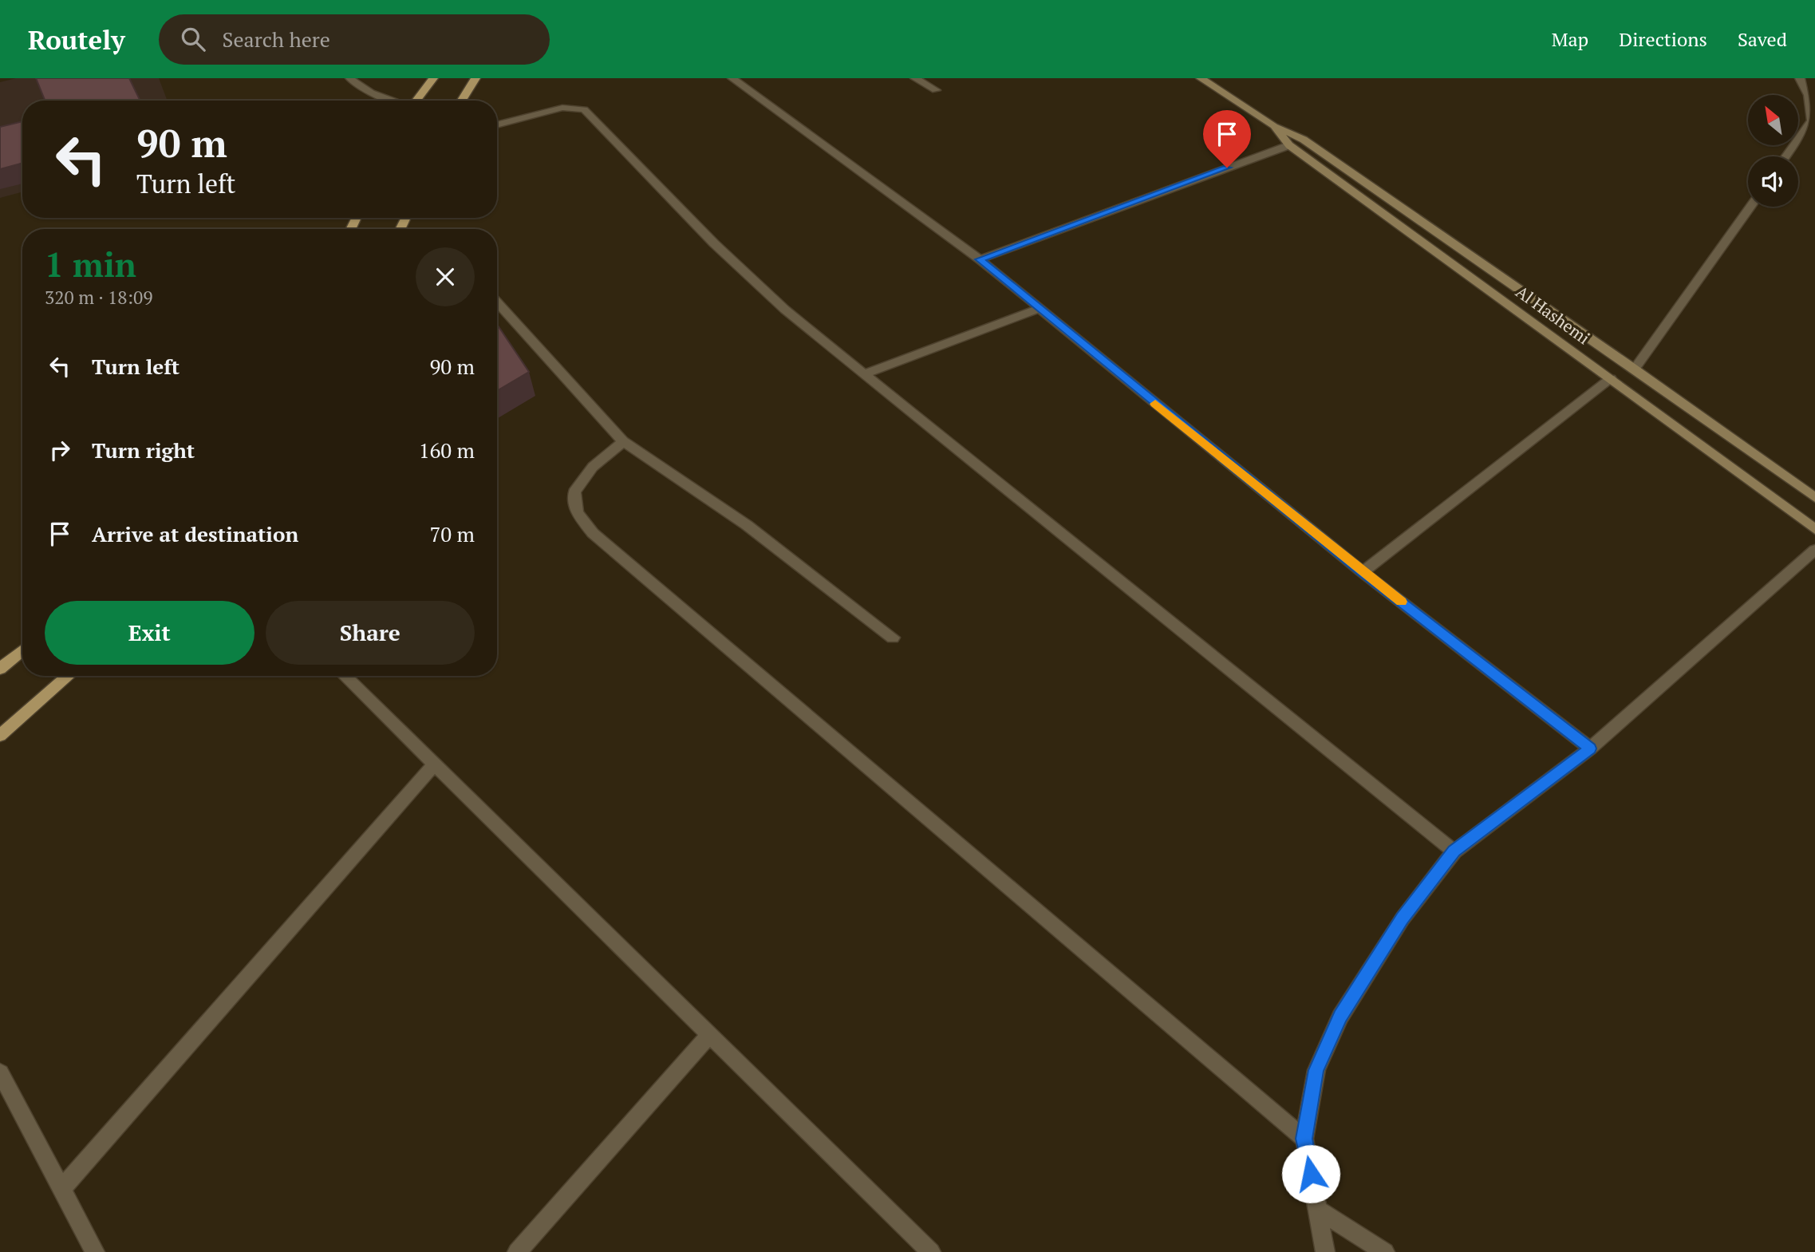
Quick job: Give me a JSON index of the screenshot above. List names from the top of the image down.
{
  "streets": {
    "street": ["Al Hashemi"]
  },
  "north": "top left",
  "page": {
    "header": "Routely",
    "search": "Search here",
    "nav": ["Map", "Directions", "Saved"],
    "turn": ["90 m", "Turn left"],
    "heading": ["1 min", "320 m · 18:09"],
    "list": [
      {
        "name": "Turn left",
        "value": "90 m"
      },
      {
        "name": "Turn right",
        "value": "160 m"
      },
      {
        "name": "Arrive at destination",
        "value": "70 m"
      }
    ],
    "buttons": ["Exit", "Share"]
  }
}
